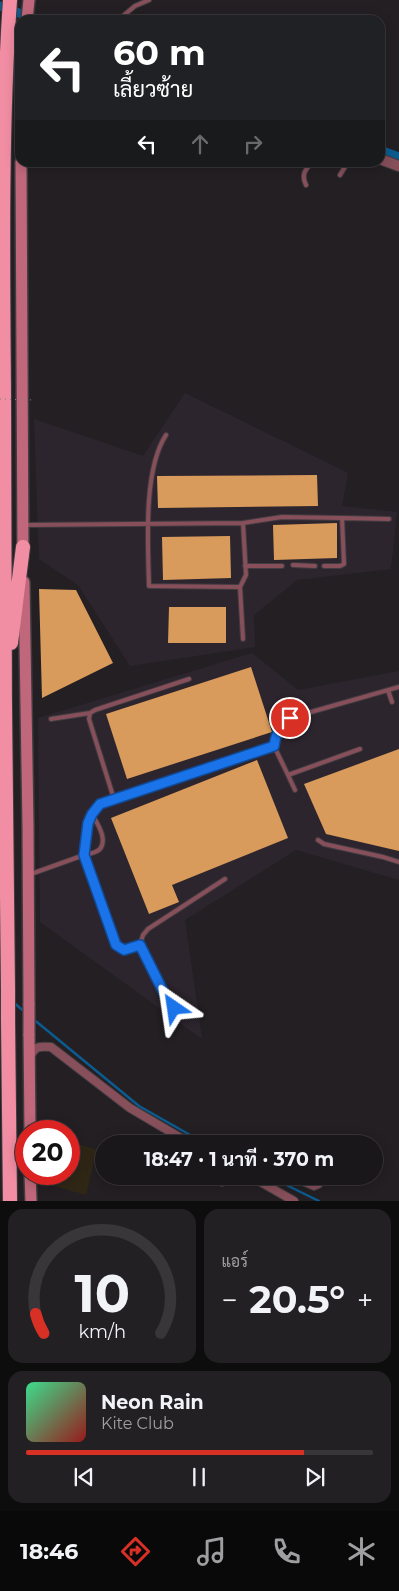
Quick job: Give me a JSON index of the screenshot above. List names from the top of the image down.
{
  "page": {
    "turn": ["60 m", "เลี้ยวซ้าย"],
    "limit": "20",
    "trip": "18:47 · 1 นาที · 370 m",
    "tile": "แอร์",
    "heat": ["−", "20.5°", "+"],
    "song": ["Neon Rain", "Kite Club"],
    "tabs": "18:46",
    "gauge": ["10", "km/h"]
  }
}
